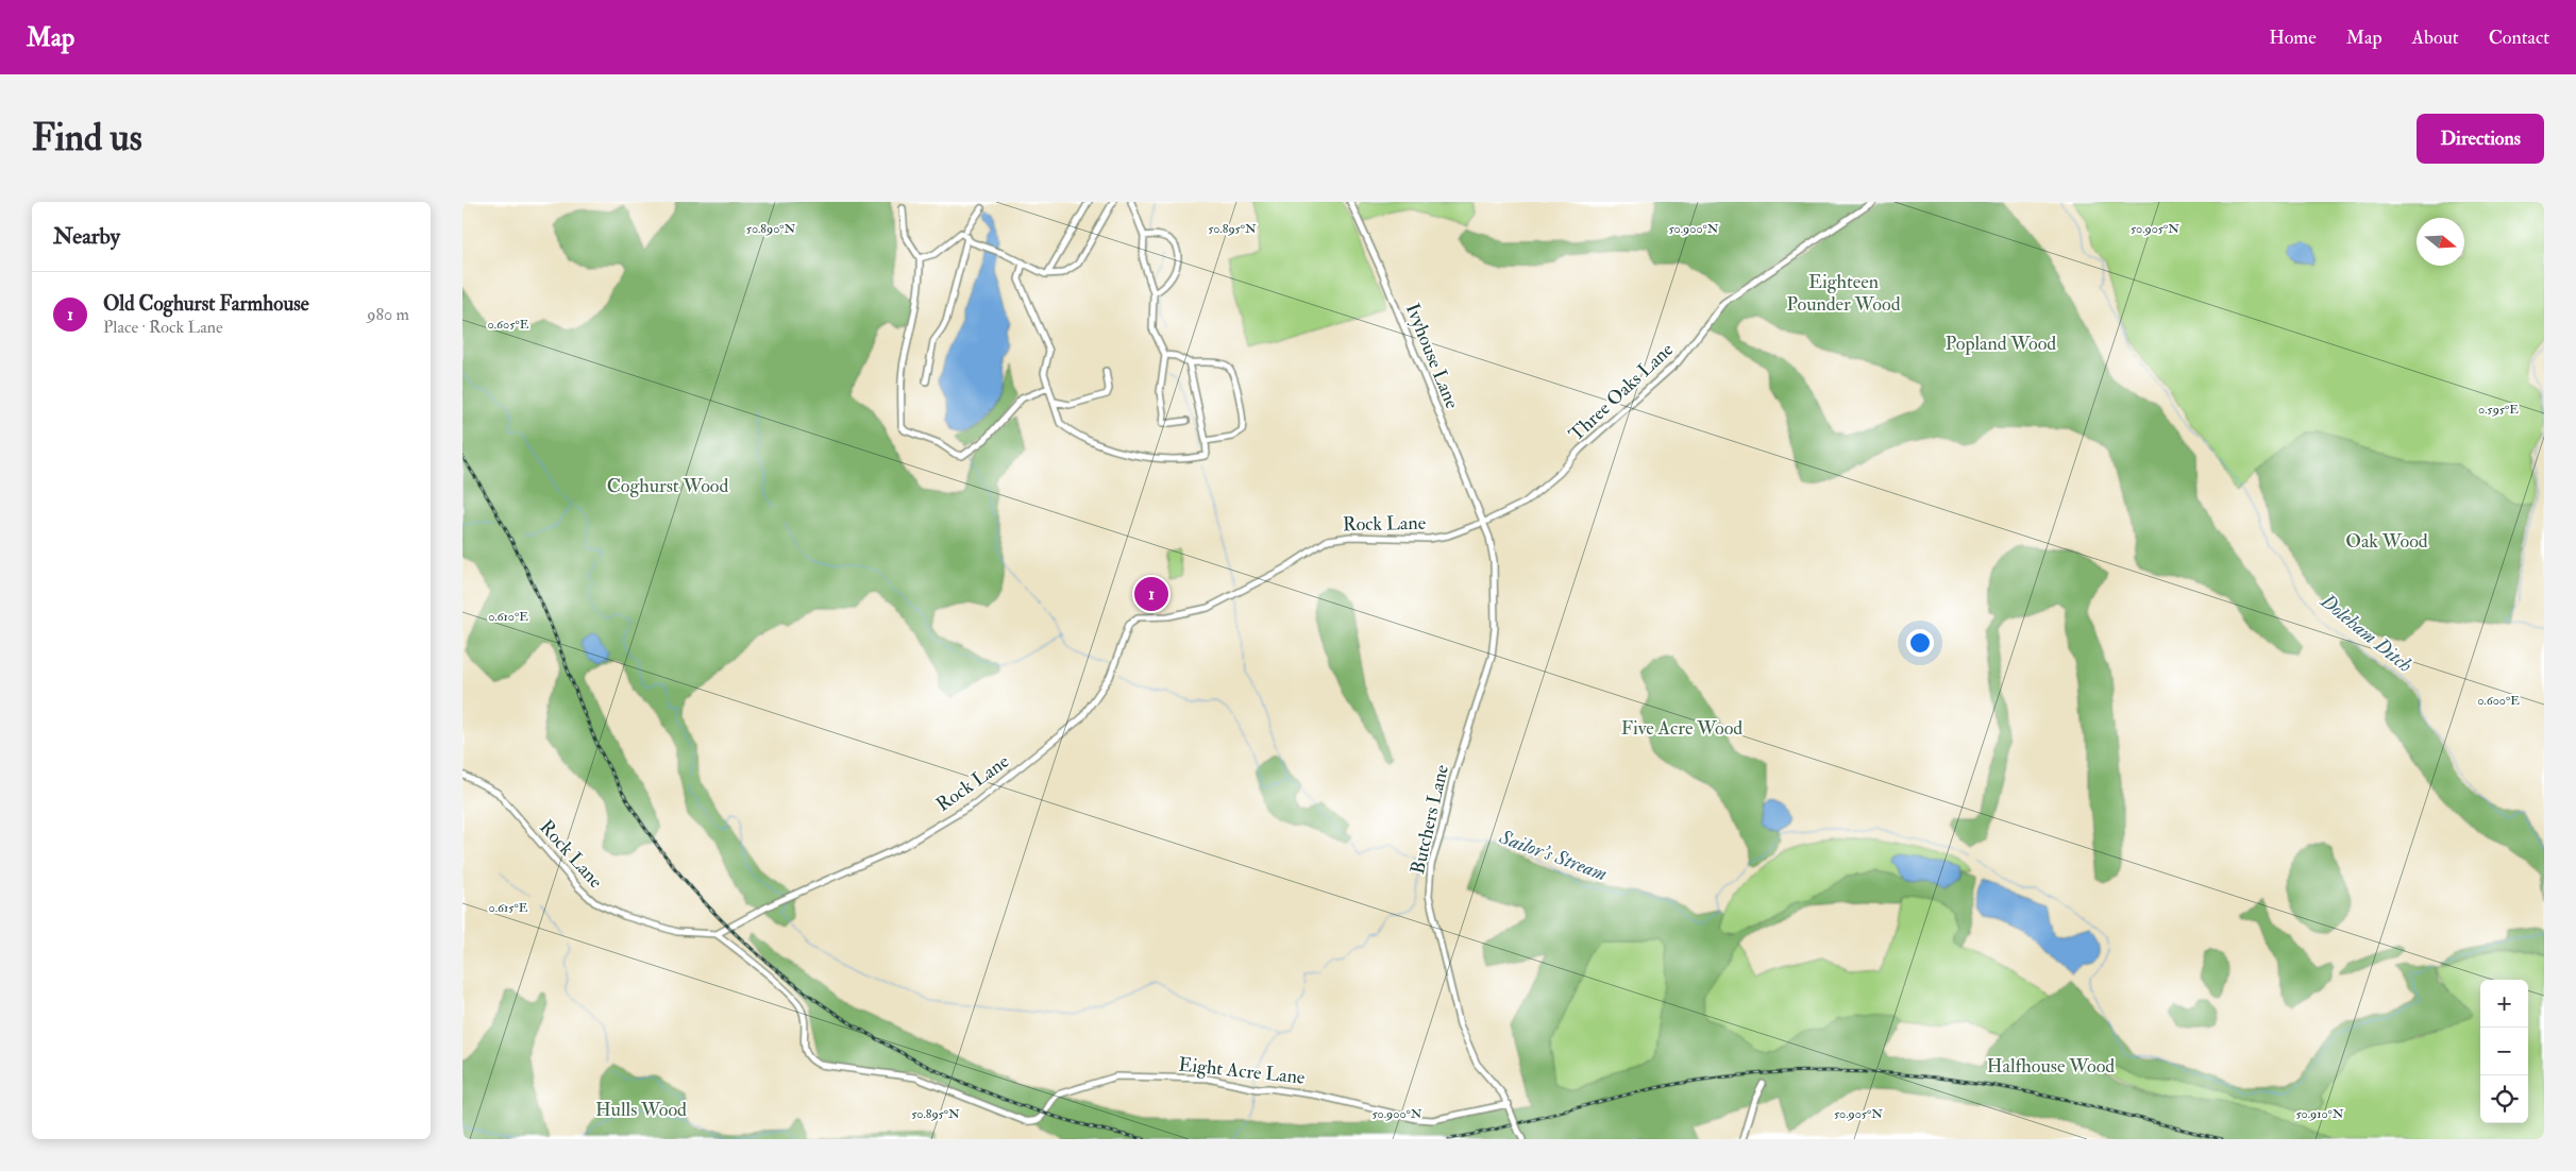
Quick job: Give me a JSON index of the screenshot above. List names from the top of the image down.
{
  "streets": {
    "street": [
      "Ivyhouse Lane",
      "Three Oaks Lane",
      "Rock Lane",
      "Butchers Lane",
      "Eight Acre Lane"
    ]
  },
  "crossings": [
    ["Ivyhouse Lane", "Three Oaks Lane"],
    ["Ivyhouse Lane", "Rock Lane"],
    ["Ivyhouse Lane", "Butchers Lane"],
    ["Three Oaks Lane", "Rock Lane"],
    ["Three Oaks Lane", "Butchers Lane"],
    ["Rock Lane", "Butchers Lane"],
    ["Rock Lane", "Eight Acre Lane"],
    ["Butchers Lane", "Eight Acre Lane"]
  ],
  "water": ["Doleham Ditch", "Sailor's Stream"],
  "parks": [
    "Eighteen Pounder Wood",
    "Popland Wood",
    "Coghurst Wood",
    "Oak Wood",
    "Five Acre Wood",
    "Halfhouse Wood",
    "Hulls Wood"
  ],
  "north": "right",
  "page": {
    "header": "Map",
    "nav": [
      "Home",
      "Map",
      "About",
      "Contact"
    ],
    "buttons": "Directions",
    "title": "Find us",
    "heading": "Nearby",
    "list": [
      {
        "mark": "1",
        "name": "Old Coghurst Farmhouse",
        "note": "Place · Rock Lane",
        "value": "980 m"
      }
    ],
    "pins": "1",
    "map_buttons": ["+", "−"]
  },
  "coordinates": [
    "50.890°N",
    "50.895°N",
    "50.900°N",
    "50.905°N",
    "0.605°E",
    "0.595°E",
    "0.610°E",
    "0.600°E",
    "0.615°E",
    "50.910°N"
  ]
}
